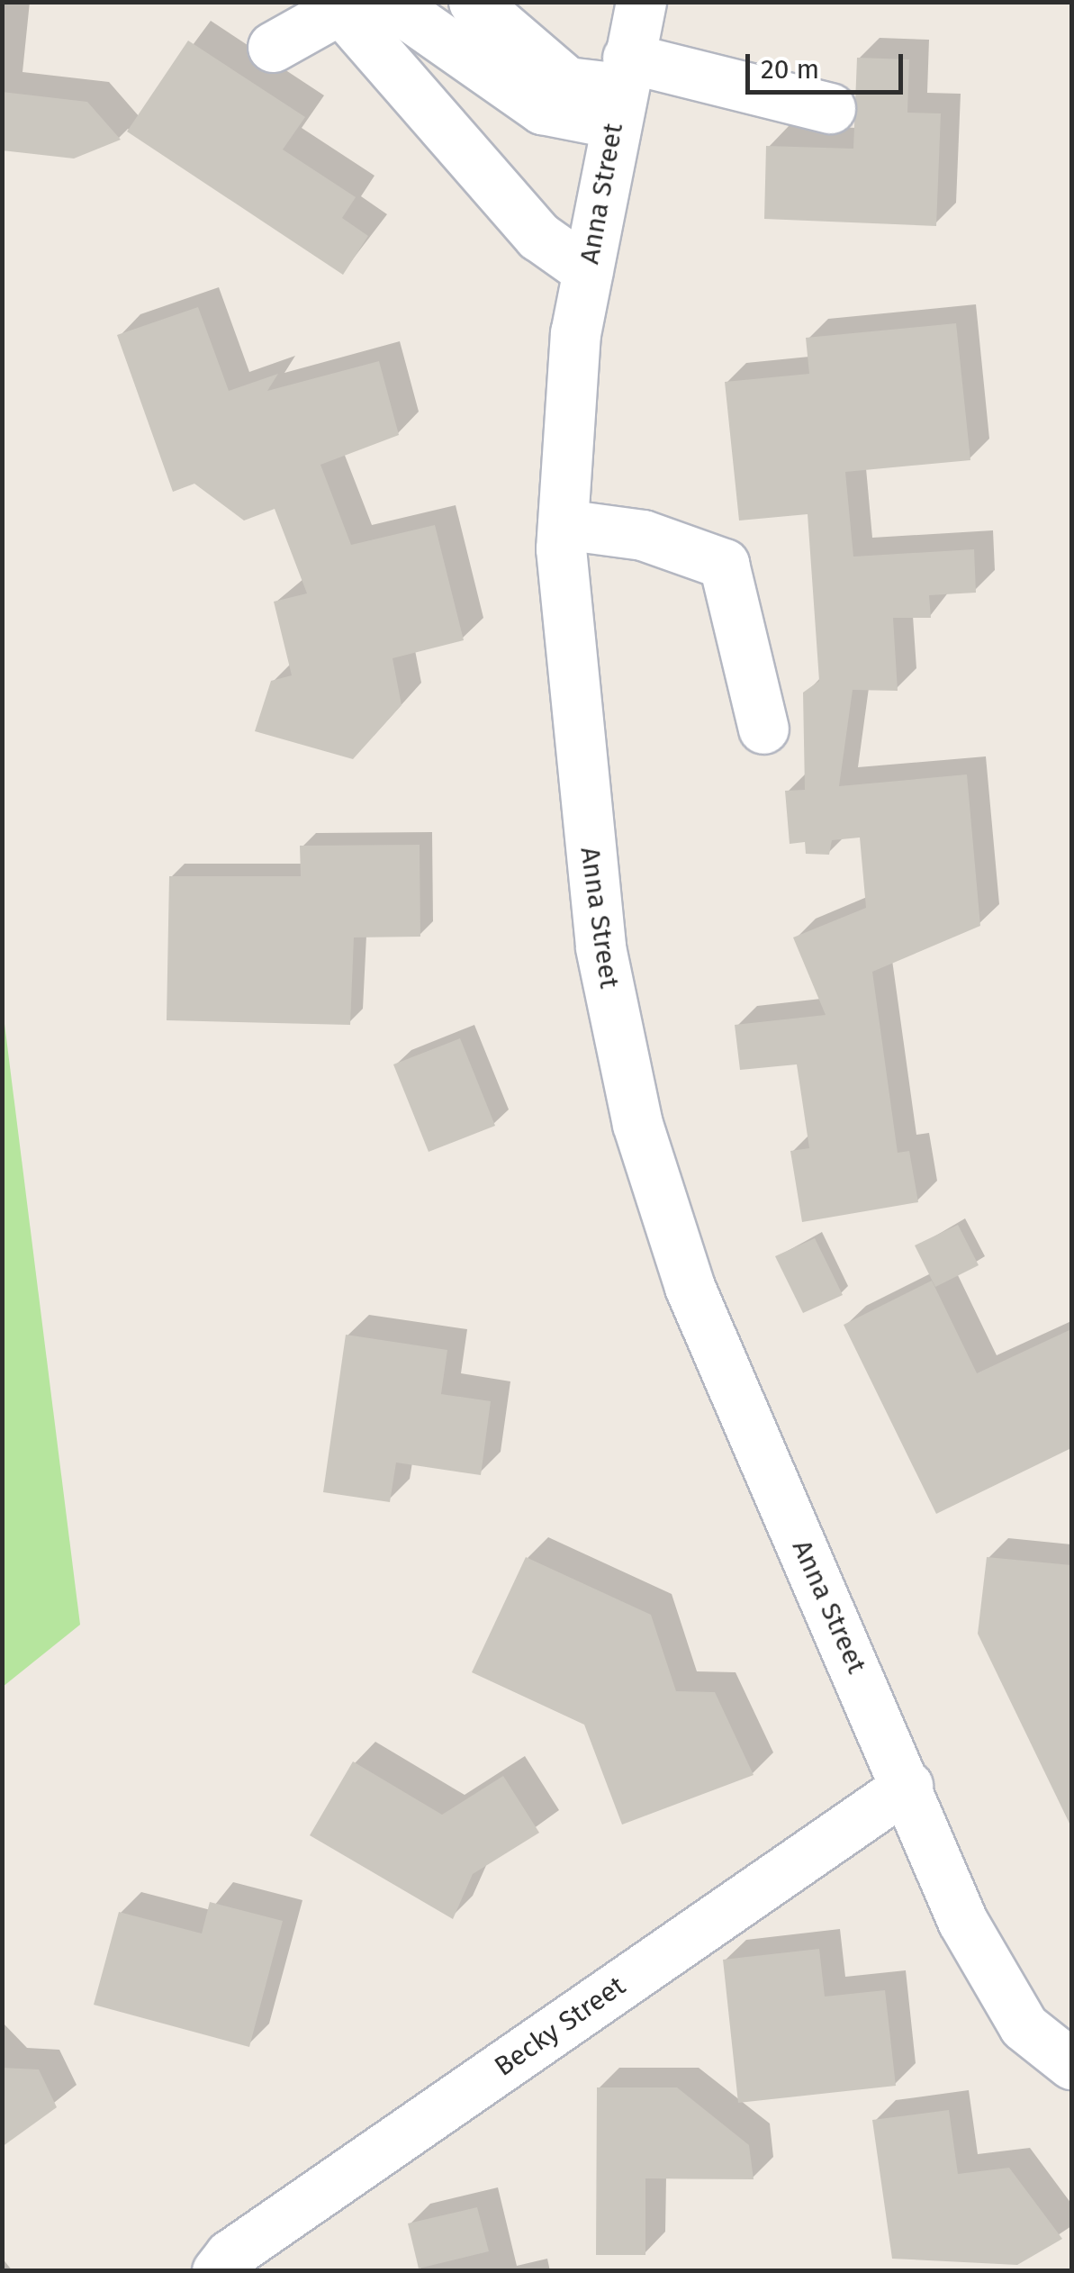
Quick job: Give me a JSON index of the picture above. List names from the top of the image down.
{
  "streets": {
    "street": ["Anna Street", "Becky Street"]
  },
  "crossings": [
    ["Anna Street", "Becky Street"]
  ],
  "scale_bar": "20 m"
}
